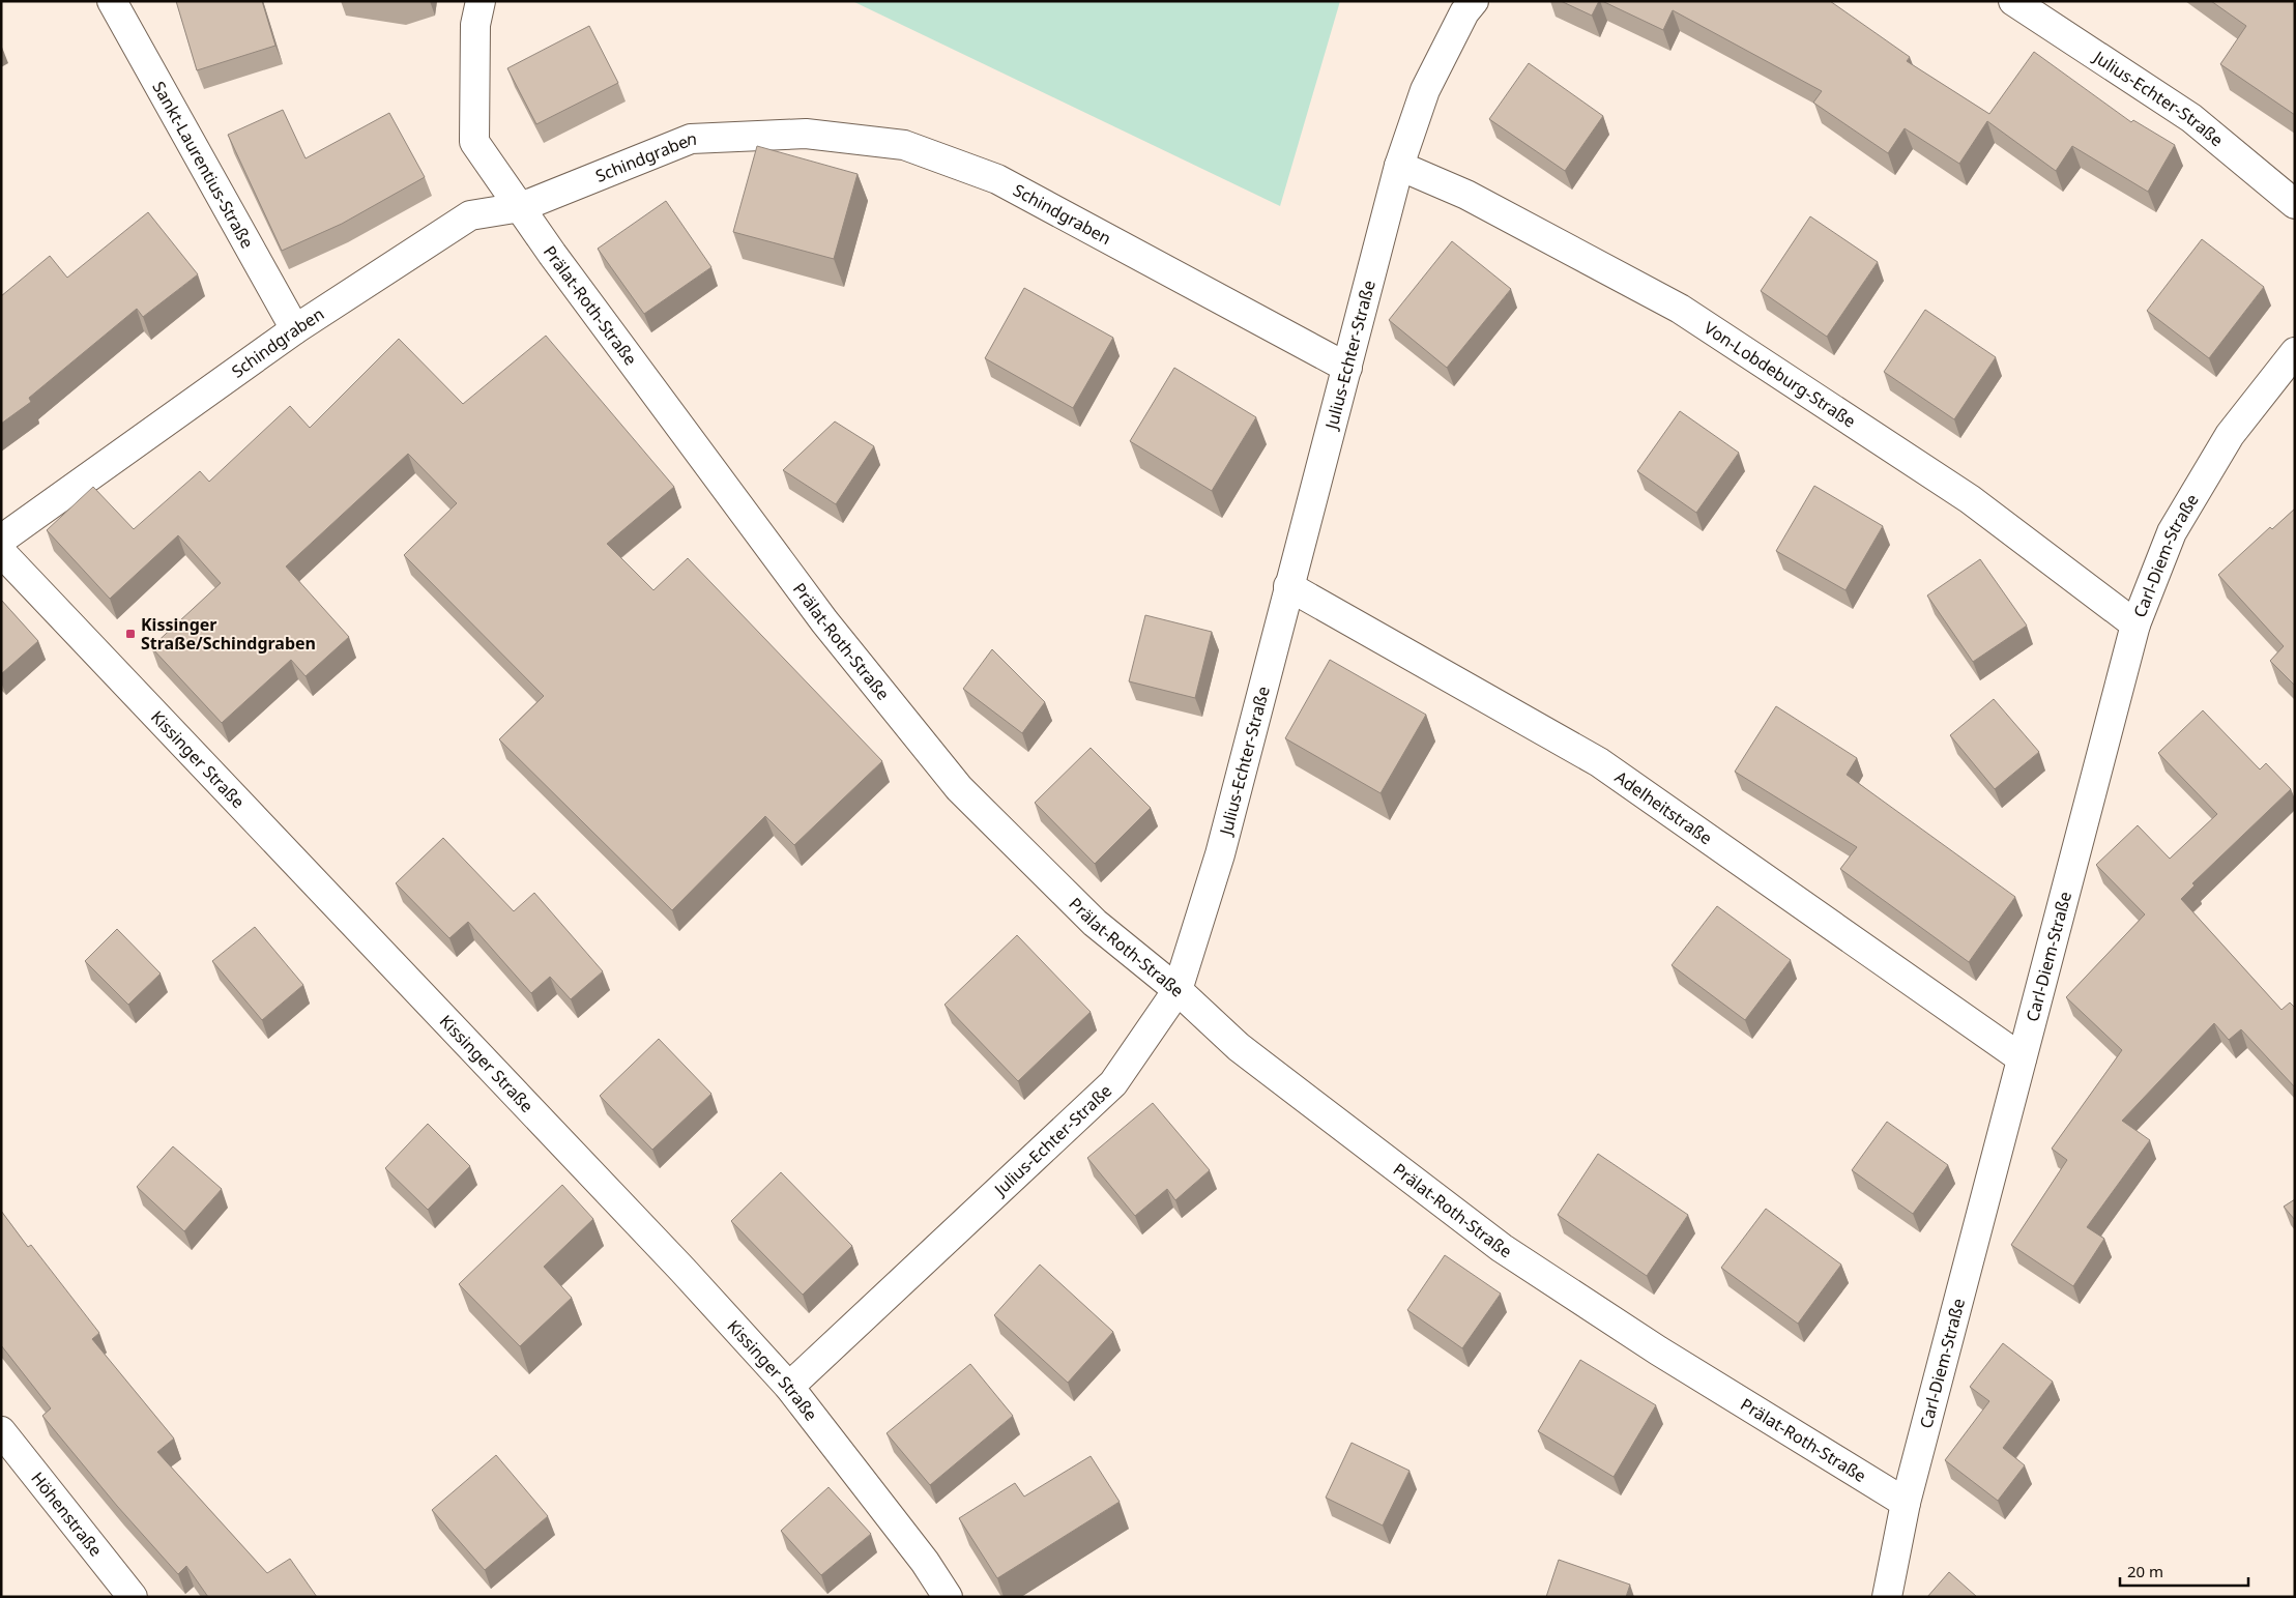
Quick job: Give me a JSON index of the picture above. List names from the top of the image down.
{
  "streets": {
    "street": [
      "Julius-Echter-Straße",
      "Schindgraben",
      "Sankt-Laurentius-Straße",
      "Prälat-Roth-Straße",
      "Von-Lobdeburg-Straße",
      "Carl-Diem-Straße",
      "Kissinger Straße",
      "Adelheitstraße",
      "Höhenstraße"
    ]
  },
  "crossings": [
    ["Julius-Echter-Straße", "Schindgraben"],
    ["Julius-Echter-Straße", "Prälat-Roth-Straße"],
    ["Julius-Echter-Straße", "Von-Lobdeburg-Straße"],
    ["Julius-Echter-Straße", "Kissinger Straße"],
    ["Julius-Echter-Straße", "Adelheitstraße"],
    ["Schindgraben", "Sankt-Laurentius-Straße"],
    ["Schindgraben", "Prälat-Roth-Straße"],
    ["Prälat-Roth-Straße", "Carl-Diem-Straße"],
    ["Von-Lobdeburg-Straße", "Carl-Diem-Straße"],
    ["Carl-Diem-Straße", "Adelheitstraße"]
  ],
  "places": {
    "transit": ["Kissinger Straße/Schindgraben"]
  },
  "scale_bar": "20 m"
}
